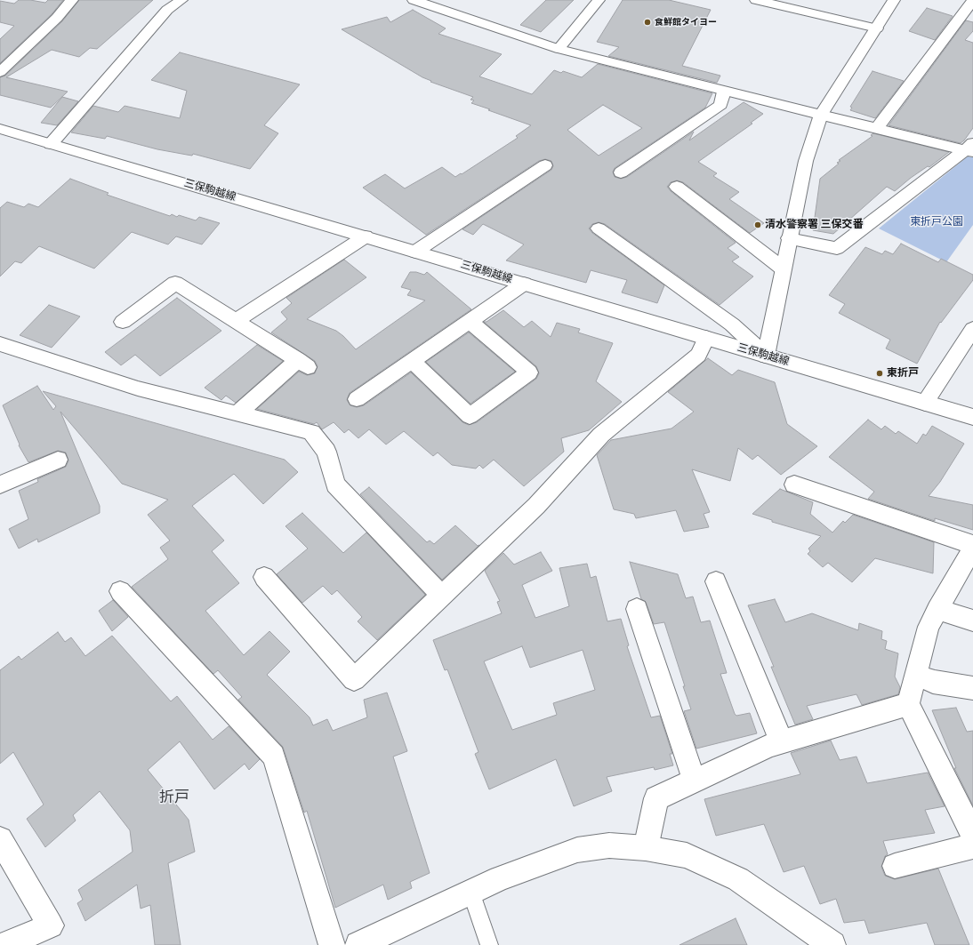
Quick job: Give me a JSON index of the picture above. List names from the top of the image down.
{
  "streets": {
    "street": ["三保駒越線"]
  },
  "districts": ["折戸"],
  "parks": ["東折戸公園"],
  "places": ["食鮮館タイヨー", "清水警察署 三保交番", "東折戸"]
}
